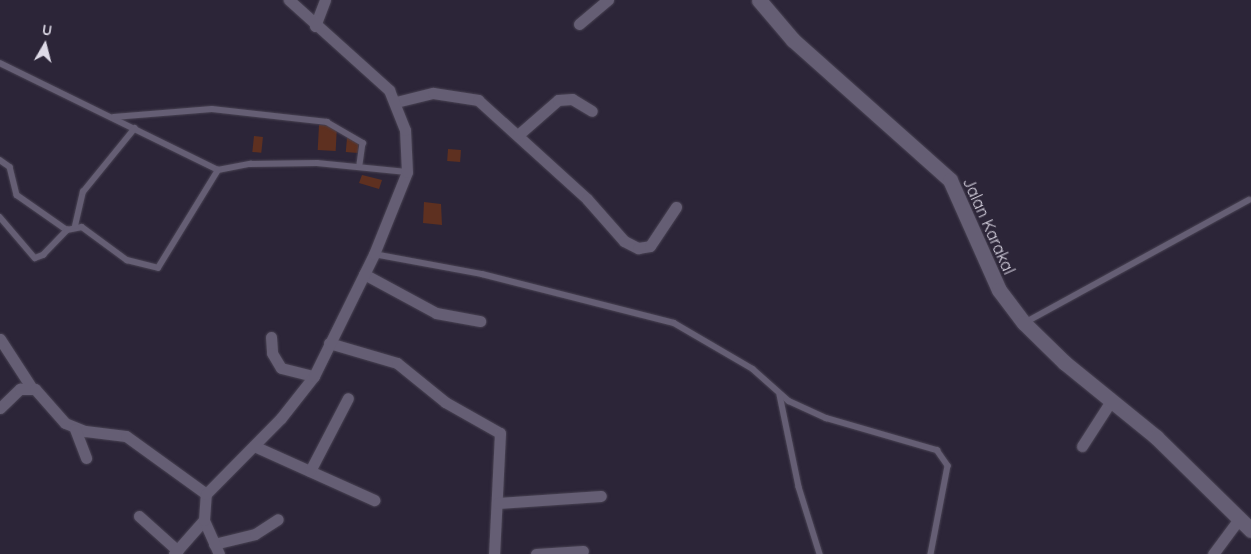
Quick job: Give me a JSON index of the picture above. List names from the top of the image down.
{
  "streets": {
    "main road": ["Jalan Karakal"]
  },
  "north": "top"
}
